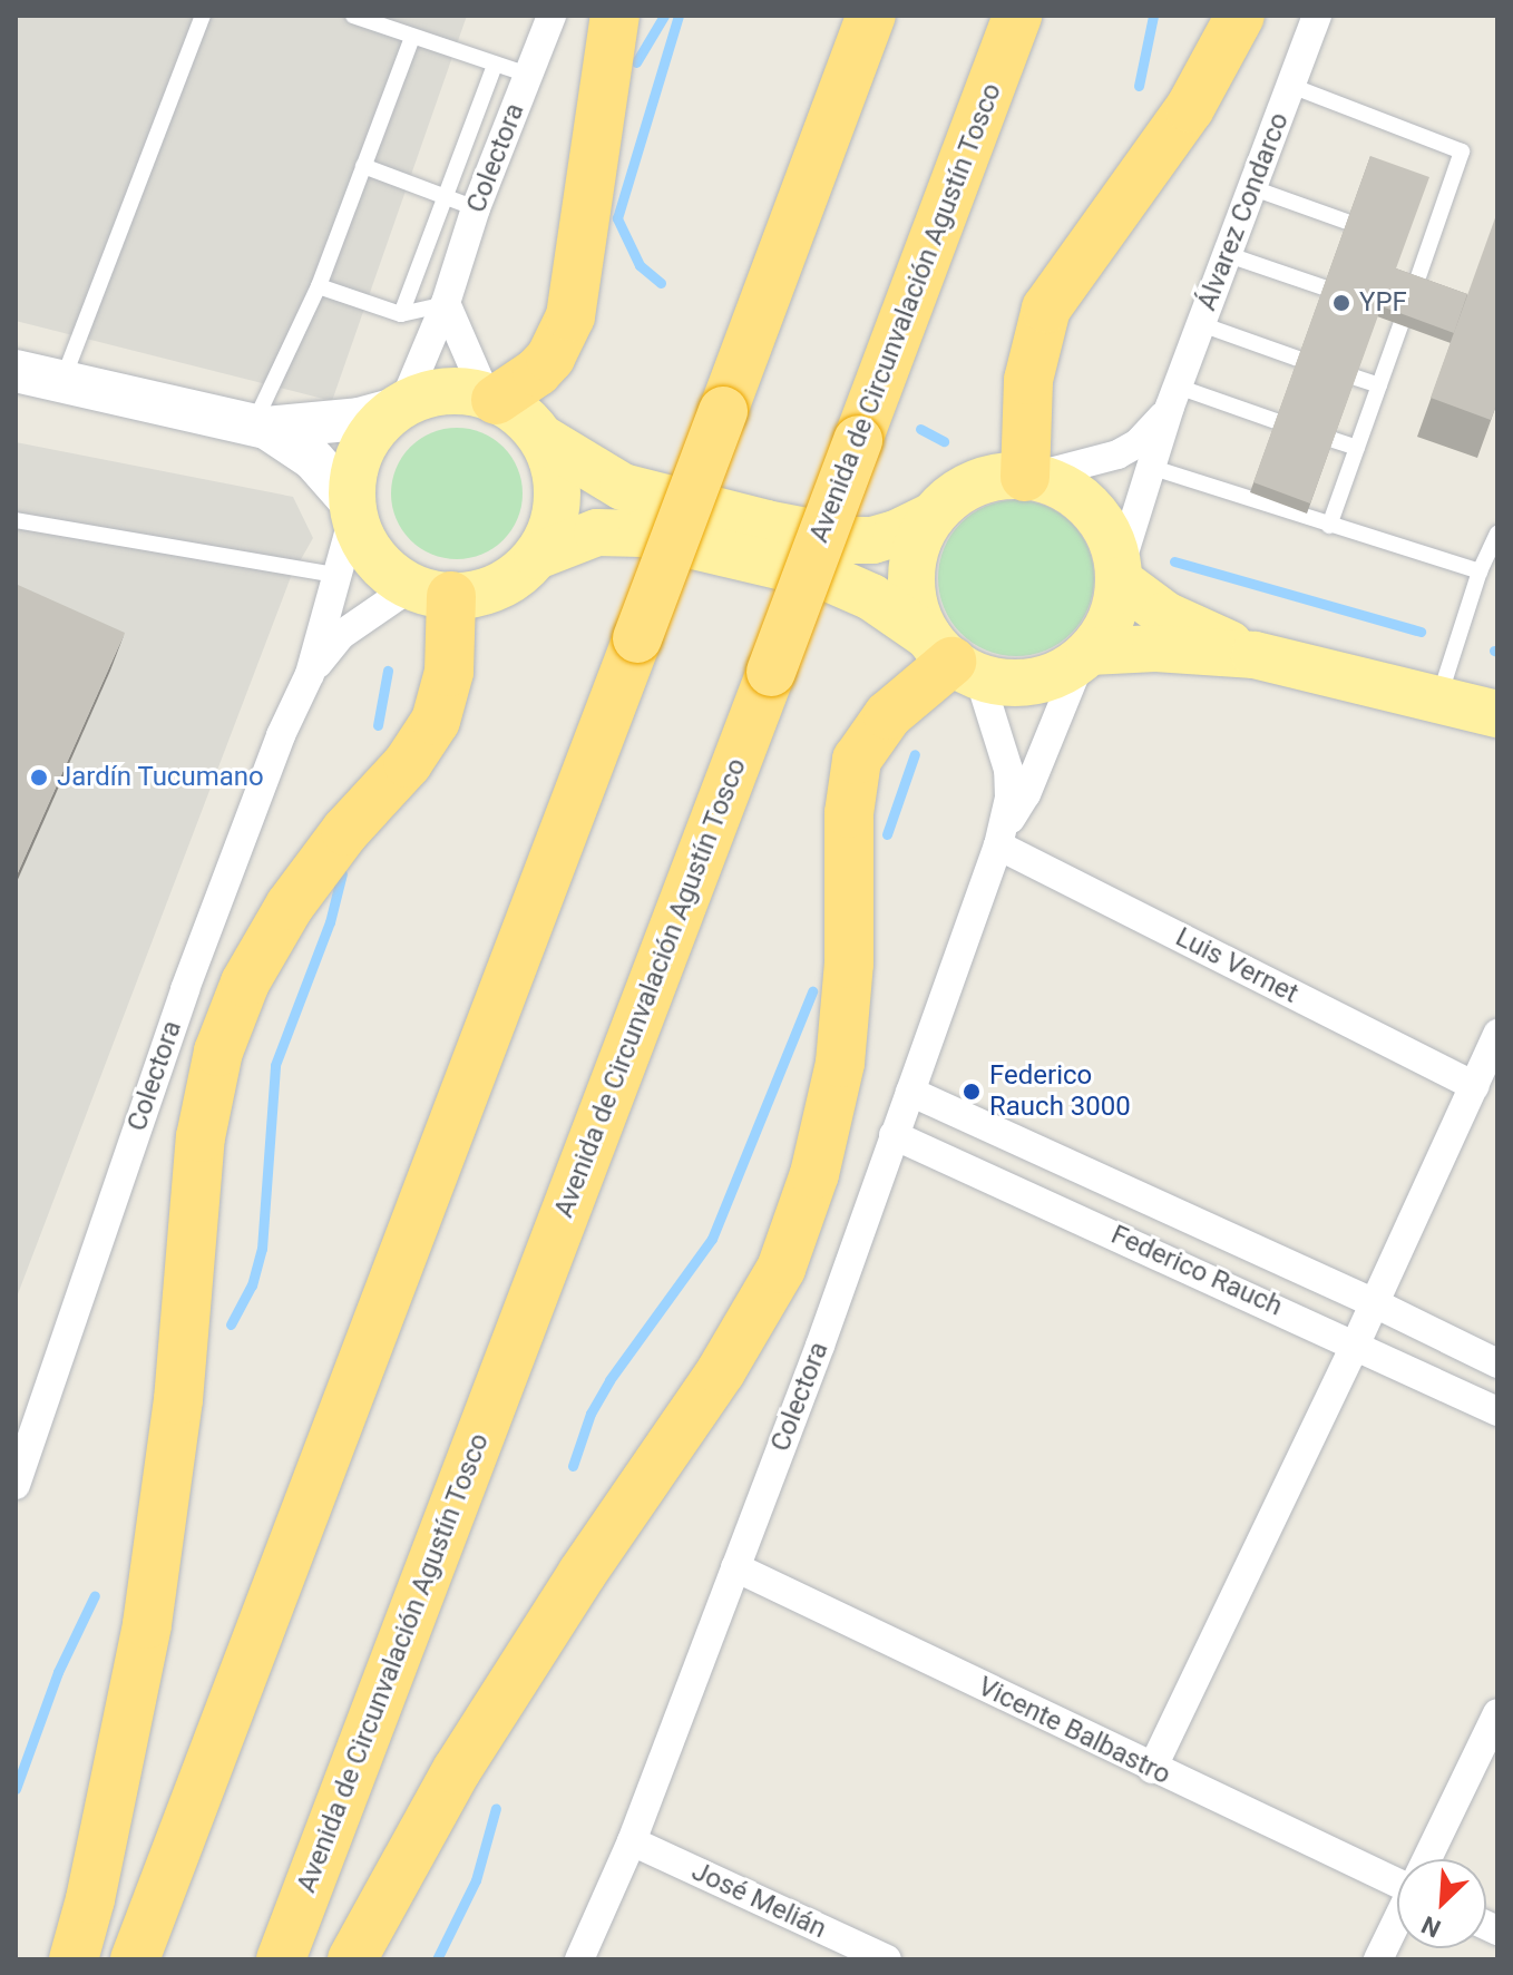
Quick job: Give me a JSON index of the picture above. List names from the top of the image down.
{
  "streets": {
    "highway": ["Avenida de Circunvalación Agustín Tosco"],
    "street": [
      "Colectora",
      "Álvarez Condarco",
      "Luis Vernet",
      "Federico Rauch",
      "Vicente Balbastro",
      "José Melián"
    ]
  },
  "crossings": [
    ["Colectora", "Álvarez Condarco"],
    ["Colectora", "Luis Vernet"],
    ["Colectora", "Federico Rauch"],
    ["Colectora", "Vicente Balbastro"],
    ["Colectora", "José Melián"]
  ],
  "places": ["YPF", "Jardín Tucumano", "Federico Rauch 3000"],
  "north": "bottom left"
}
